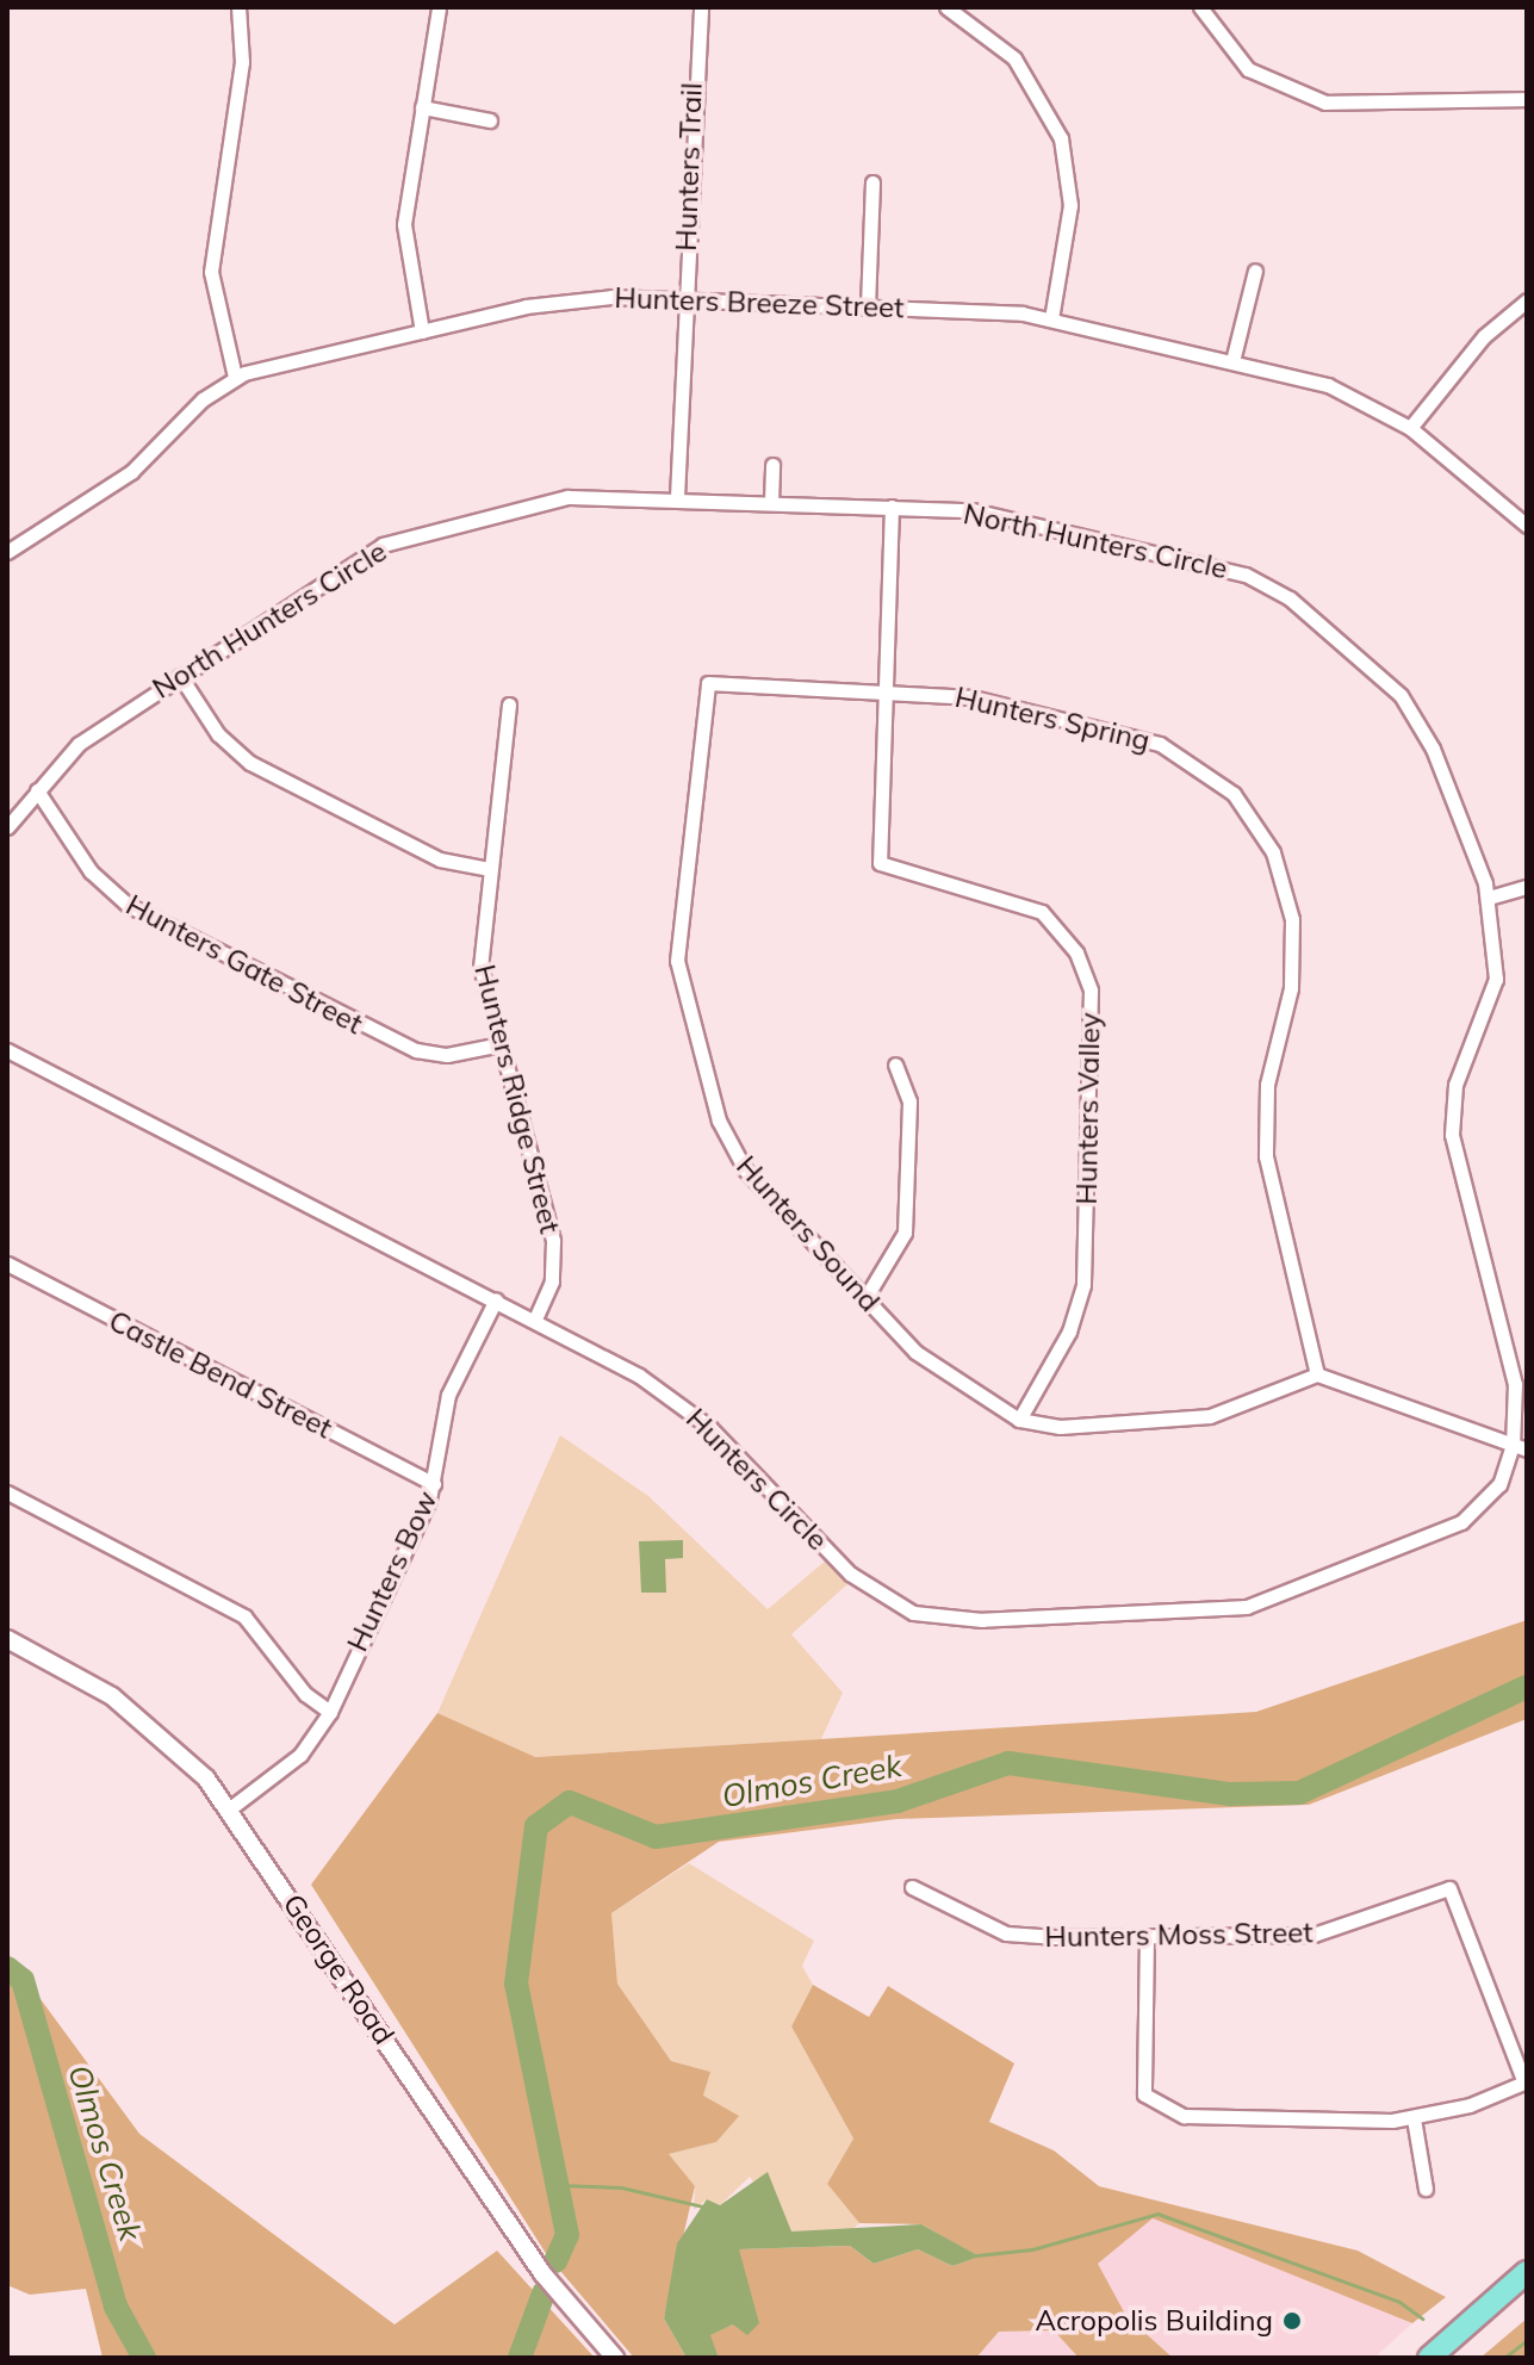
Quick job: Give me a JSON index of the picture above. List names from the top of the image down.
{
  "streets": {
    "street": [
      "Hunters Trail",
      "Hunters Breeze Street",
      "North Hunters Circle",
      "Hunters Spring",
      "Hunters Gate Street",
      "Hunters Ridge Street",
      "Hunters Valley",
      "Hunters Sound",
      "Castle Bend Street",
      "Hunters Circle",
      "Hunters Bow",
      "Hunters Moss Street",
      "George Road"
    ]
  },
  "crossings": [
    ["Hunters Trail", "Hunters Breeze Street"],
    ["Hunters Trail", "North Hunters Circle"],
    ["North Hunters Circle", "Hunters Gate Street"],
    ["North Hunters Circle", "Hunters Circle"],
    ["Hunters Spring", "Hunters Valley"],
    ["Hunters Spring", "Hunters Sound"],
    ["Hunters Gate Street", "Hunters Ridge Street"],
    ["Hunters Ridge Street", "Hunters Circle"],
    ["Hunters Valley", "Hunters Sound"],
    ["Castle Bend Street", "Hunters Bow"],
    ["Hunters Circle", "Hunters Bow"],
    ["Hunters Bow", "George Road"]
  ],
  "water": ["Olmos Creek"],
  "places": ["Acropolis Building"]
}
